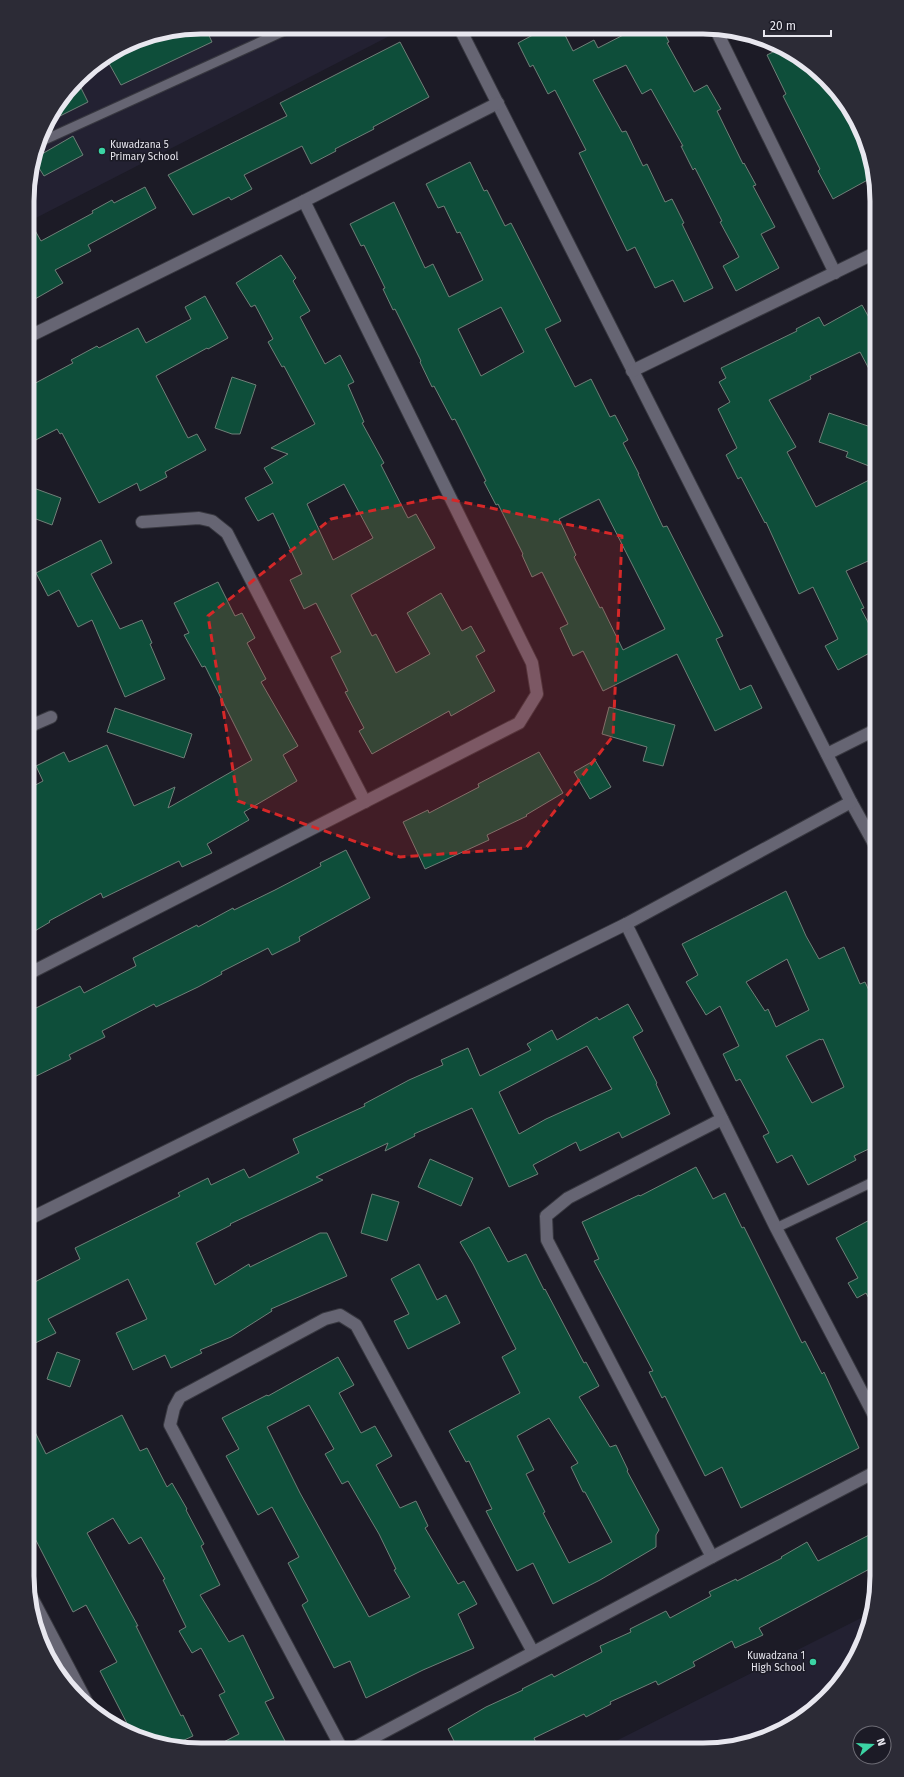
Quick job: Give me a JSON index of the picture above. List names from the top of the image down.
{
  "places": ["Kuwadzana 5 Primary School", "Kuwadzana 1 High School"],
  "scale_bar": "20 m",
  "north": "right"
}
